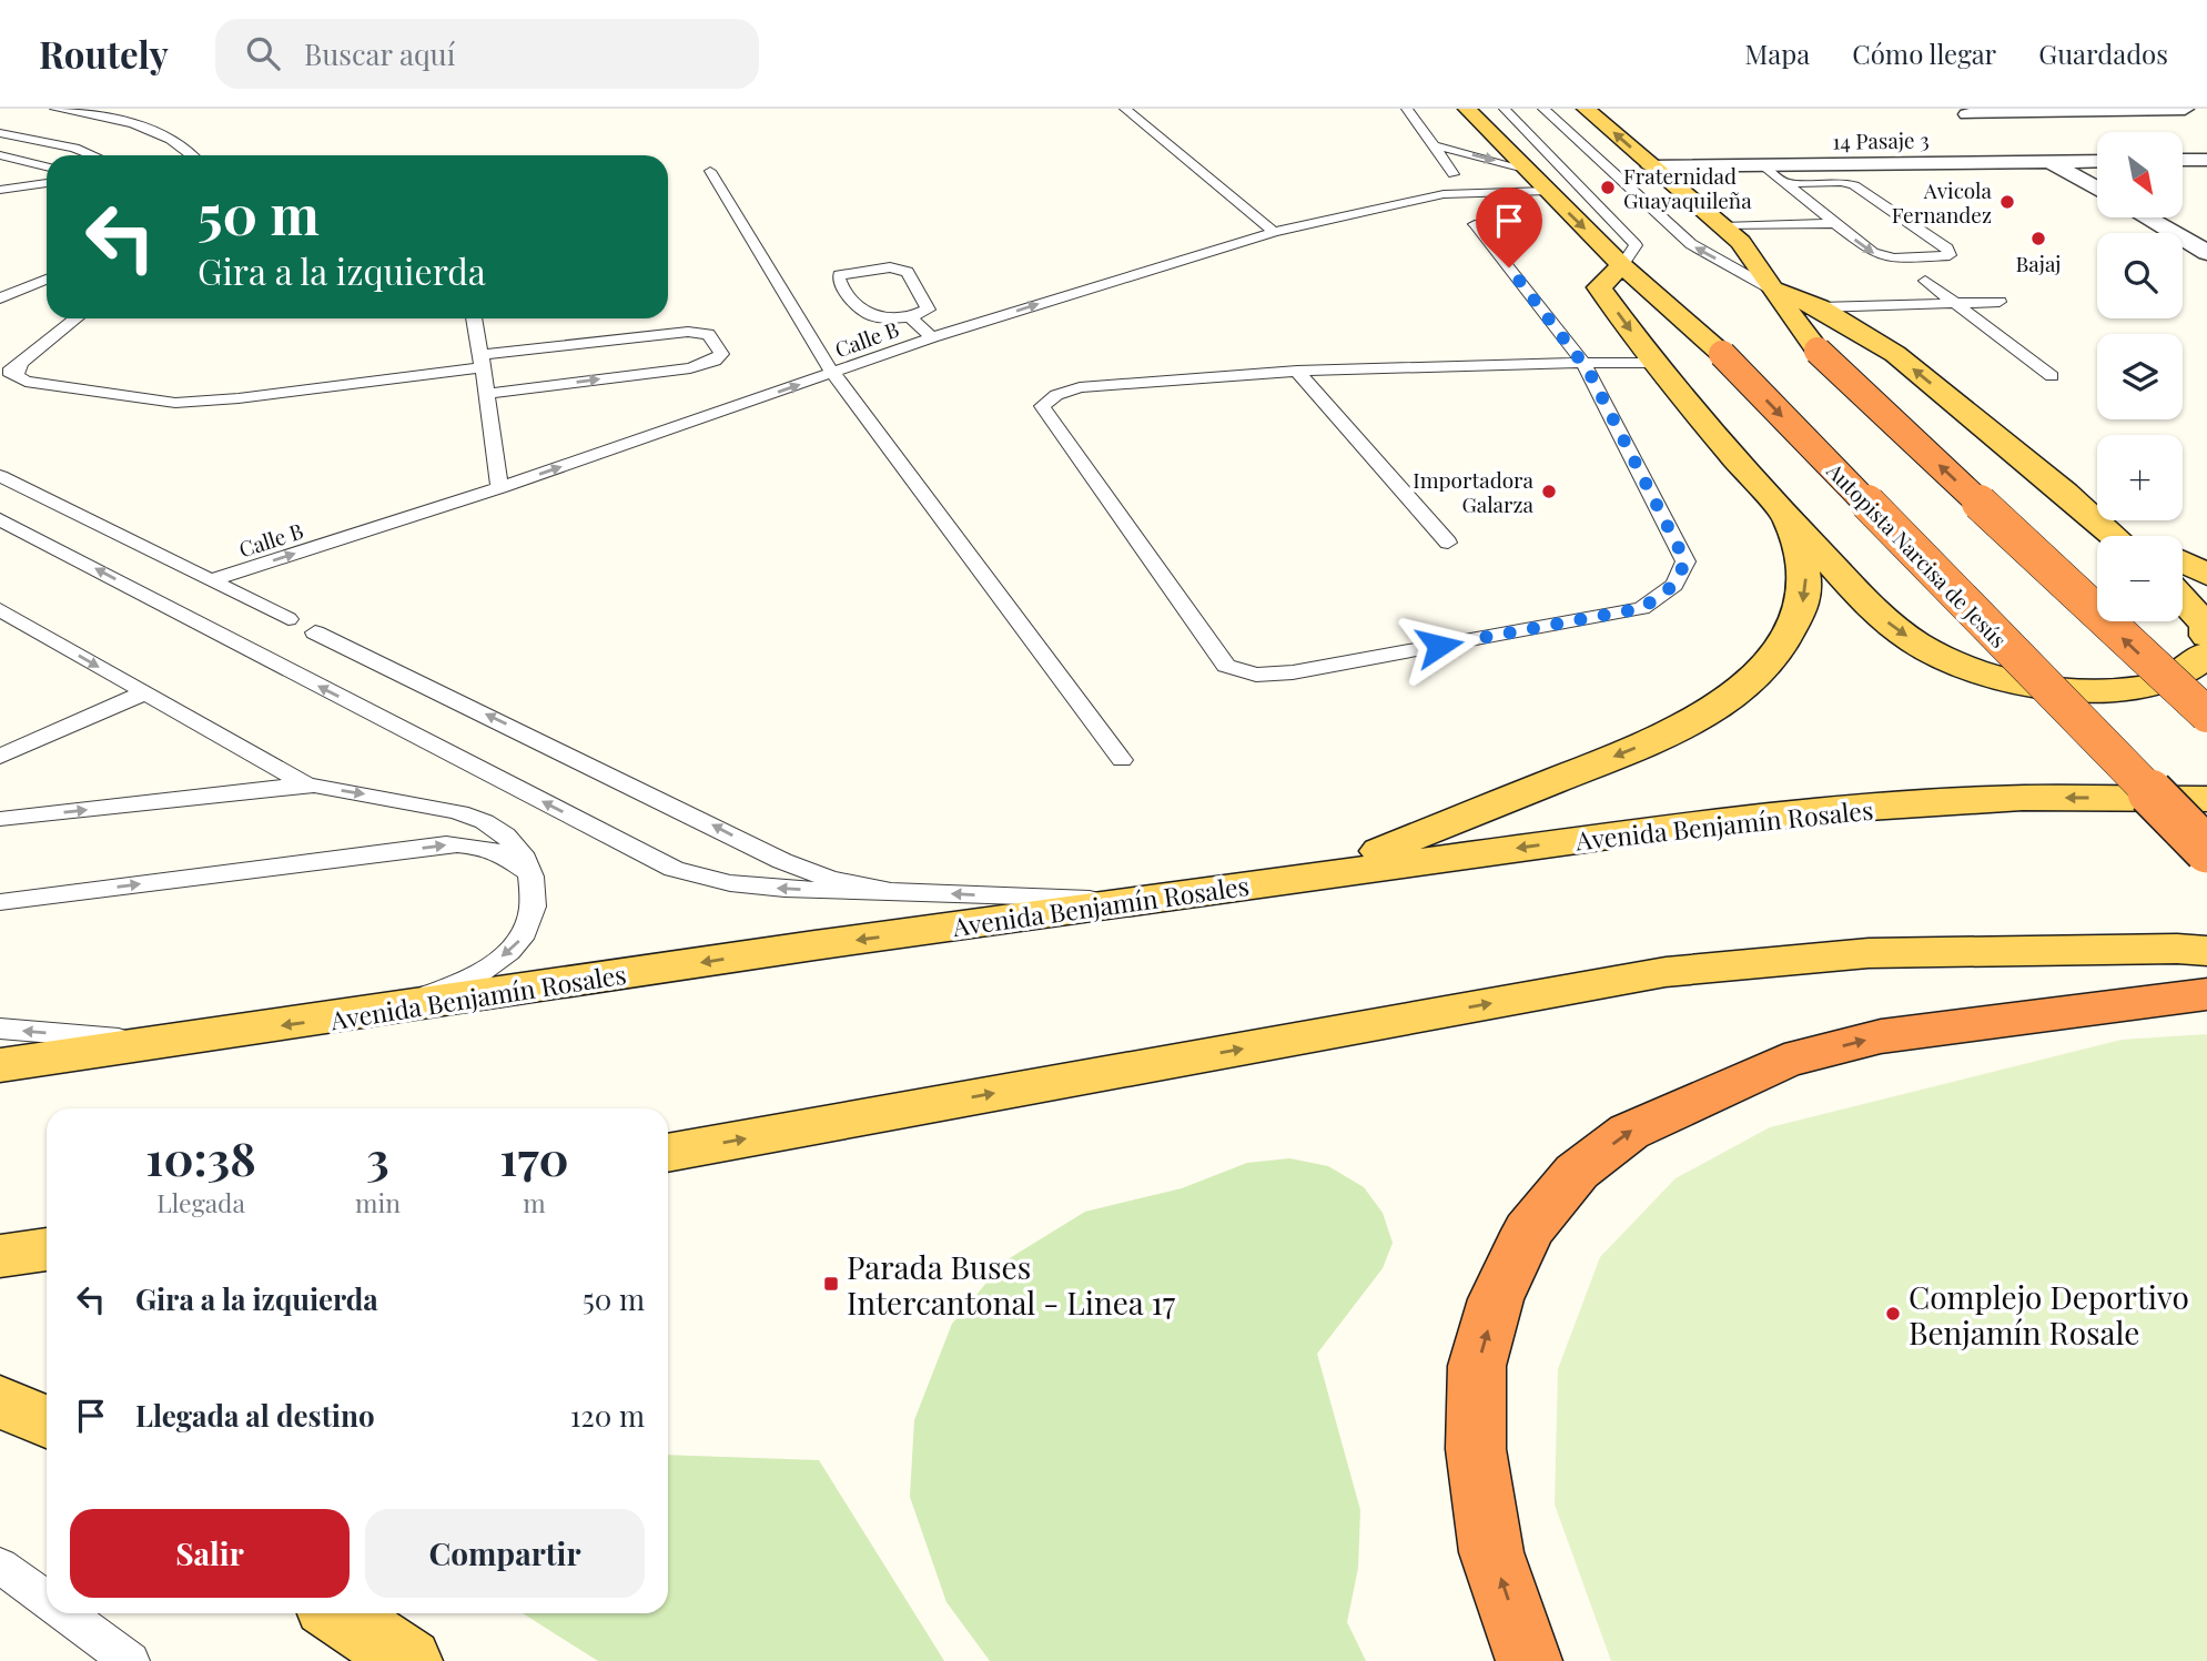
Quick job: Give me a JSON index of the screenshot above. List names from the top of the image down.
{
  "streets": {
    "highway": ["Autopista Narcisa de Jesús"],
    "main road": ["Avenida Benjamín Rosales"],
    "street": ["14 Pasaje 3"],
    "lane": ["Calle B"]
  },
  "crossings": [
    ["Calle B", "Autopista Narcisa de Jesús"]
  ],
  "places": {
    "other": [
      "Fraternidad Guayaquileña",
      "Avicola Fernandez",
      "Bajaj",
      "Importadora Galarza",
      "Complejo Deportivo Benjamín Rosale"
    ],
    "transit": ["Parada Buses Intercantonal - Linea 17"]
  },
  "north": "bottom right",
  "page": {
    "header": "Routely",
    "search": "Buscar aquí",
    "nav": ["Mapa", "Cómo llegar", "Guardados"],
    "map_buttons": ["+", "−"],
    "turn": ["50 m", "Gira a la izquierda"],
    "eta": [
      "10:38",
      "Llegada",
      "3",
      "min",
      "170",
      "m"
    ],
    "list": [
      {
        "name": "Gira a la izquierda",
        "value": "50 m"
      },
      {
        "name": "Llegada al destino",
        "value": "120 m"
      }
    ],
    "buttons": ["Salir", "Compartir"]
  }
}
